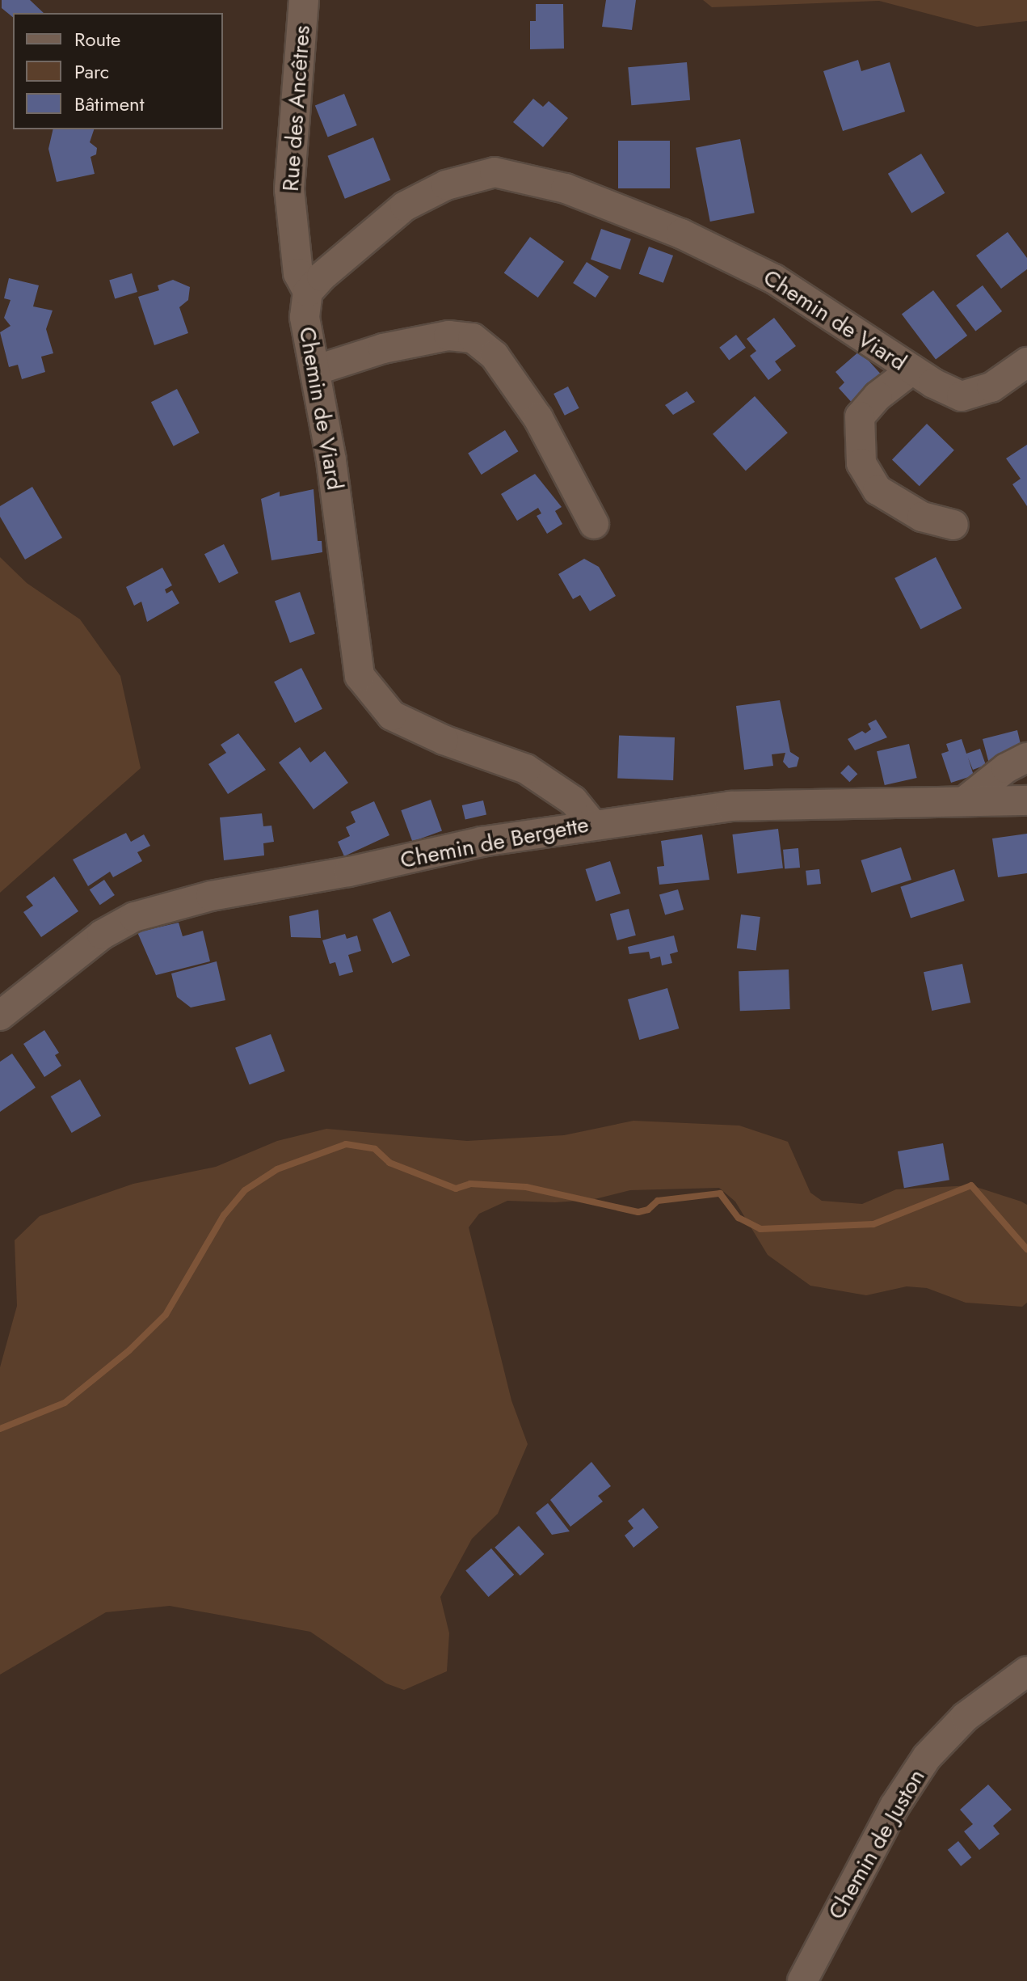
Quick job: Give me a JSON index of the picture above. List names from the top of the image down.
{
  "streets": {
    "street": [
      "Rue des Ancêtres",
      "Chemin de Viard",
      "Chemin de Bergette",
      "Chemin de Juston"
    ]
  },
  "crossings": [
    ["Rue des Ancêtres", "Chemin de Viard"],
    ["Chemin de Viard", "Chemin de Bergette"]
  ],
  "legend": ["Route", "Parc", "Bâtiment"]
}
